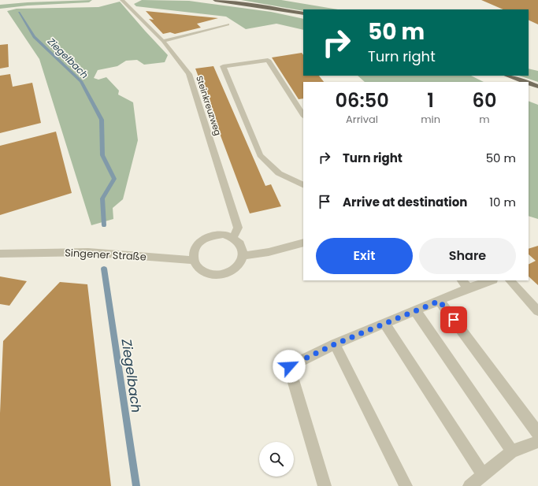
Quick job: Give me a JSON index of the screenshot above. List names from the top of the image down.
{
  "streets": {
    "street": ["Steinkreuzweg", "Singener Straße"]
  },
  "crossings": [
    ["Steinkreuzweg", "Singener Straße"]
  ],
  "water": ["Ziegelbach"],
  "page": {
    "turn": ["50 m", "Turn right"],
    "eta": [
      "06:50",
      "Arrival",
      "1",
      "min",
      "60",
      "m"
    ],
    "list": [
      {
        "name": "Turn right",
        "value": "50 m"
      },
      {
        "name": "Arrive at destination",
        "value": "10 m"
      }
    ],
    "buttons": ["Exit", "Share"]
  }
}
